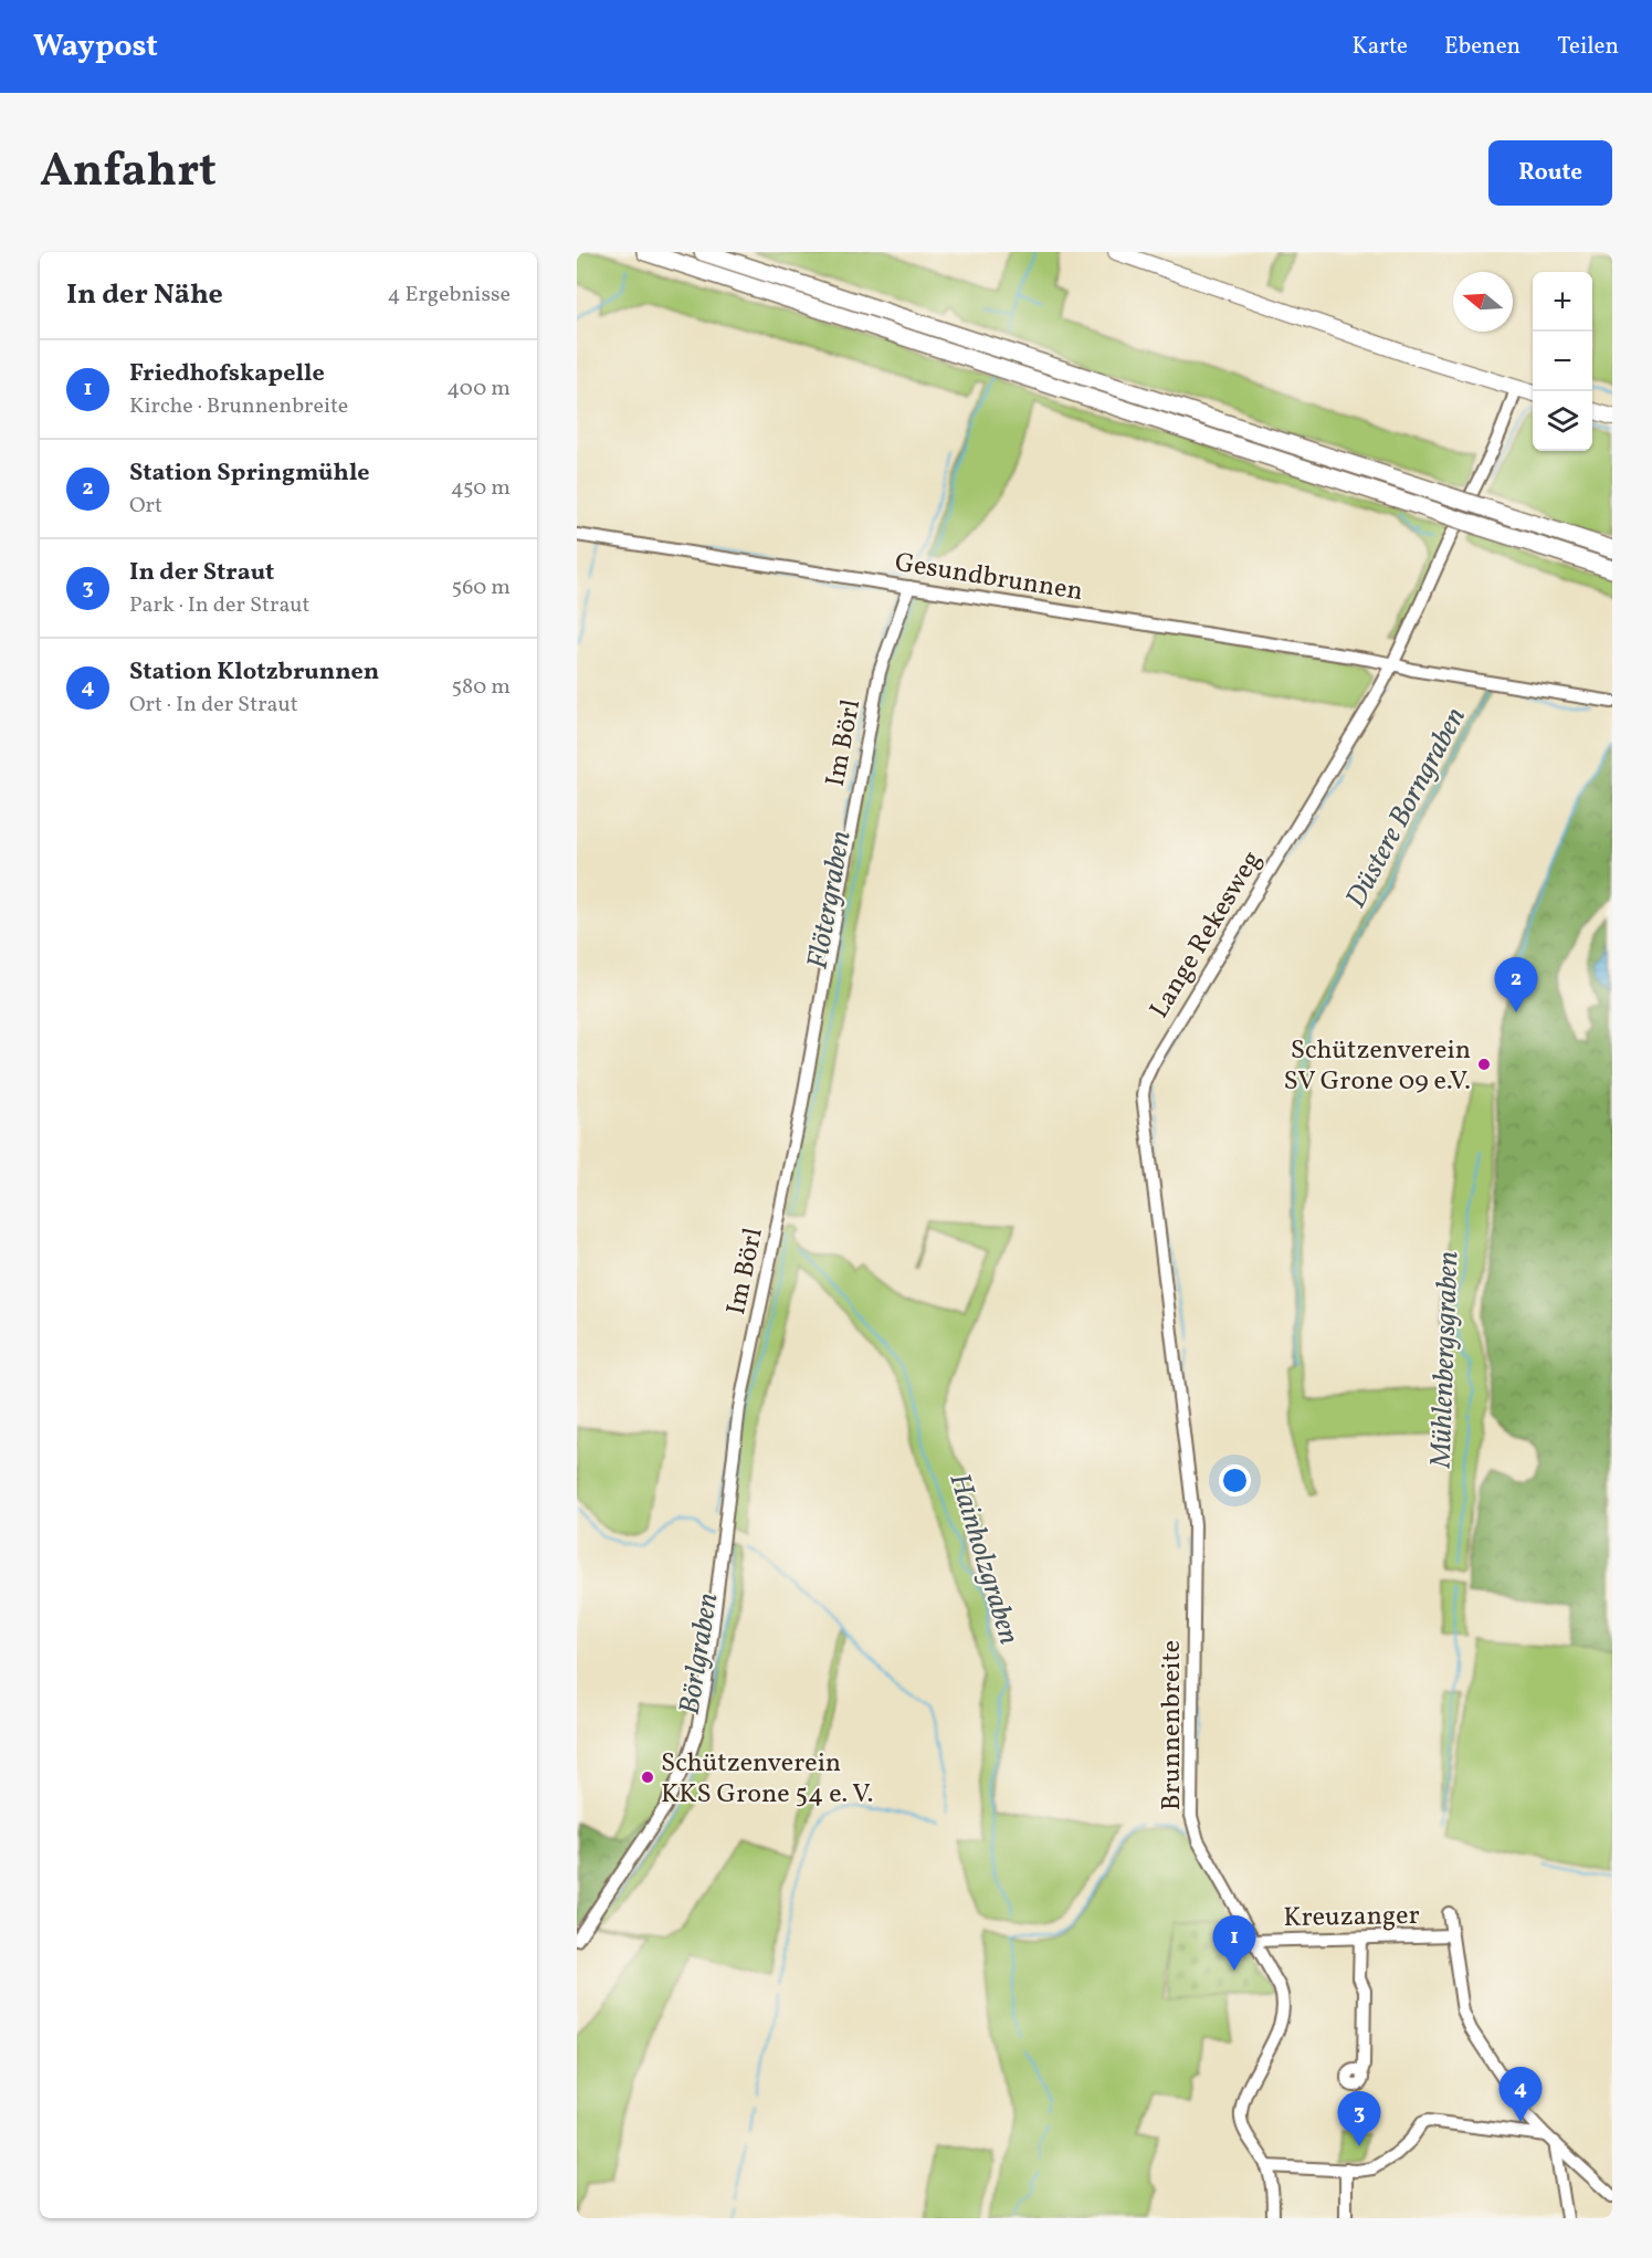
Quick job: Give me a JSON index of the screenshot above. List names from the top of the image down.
{
  "streets": {
    "street": [
      "Gesundbrunnen",
      "Im Börl",
      "Lange Rekesweg",
      "Brunnenbreite",
      "Kreuzanger"
    ]
  },
  "crossings": [
    ["Gesundbrunnen", "Im Börl"],
    ["Gesundbrunnen", "Lange Rekesweg"],
    ["Lange Rekesweg", "Brunnenbreite"],
    ["Brunnenbreite", "Kreuzanger"]
  ],
  "water": [
    "Düstere Borngraben",
    "Flötergraben",
    "Mühlenbergsgraben",
    "Hainholzgraben",
    "Börlgraben"
  ],
  "places": ["Schützenverein SV Grone 09 e.V.", "Schützenverein KKS Grone 54 e. V."],
  "north": "left",
  "page": {
    "header": "Waypost",
    "nav": ["Karte", "Ebenen", "Teilen"],
    "title": "Anfahrt",
    "buttons": "Route",
    "heading": ["In der Nähe", "4 Ergebnisse"],
    "map_buttons": ["+", "−"],
    "list": [
      {
        "mark": "1",
        "name": "Friedhofskapelle",
        "note": "Kirche · Brunnenbreite",
        "value": "400 m"
      },
      {
        "mark": "2",
        "name": "Station Springmühle",
        "note": "Ort",
        "value": "450 m"
      },
      {
        "mark": "3",
        "name": "In der Straut",
        "note": "Park · In der Straut",
        "value": "560 m"
      },
      {
        "mark": "4",
        "name": "Station Klotzbrunnen",
        "note": "Ort · In der Straut",
        "value": "580 m"
      }
    ],
    "pins": [
      "2",
      "1",
      "4",
      "3"
    ]
  }
}
